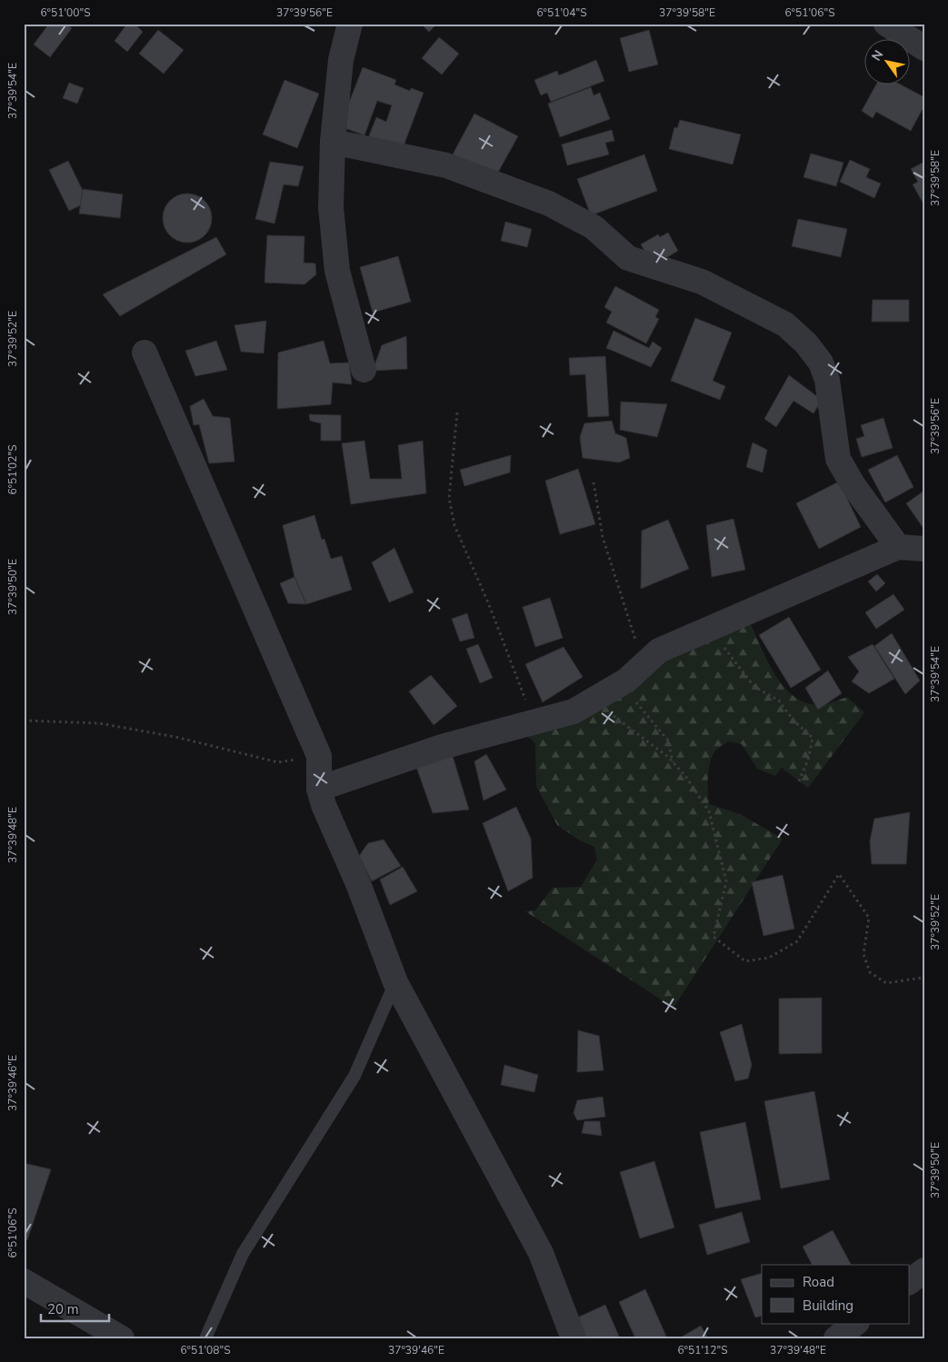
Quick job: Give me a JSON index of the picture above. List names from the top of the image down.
{
  "legend": ["Road", "Building"],
  "scale_bar": "20 m",
  "north": "top left",
  "coordinates": [
    "6°51'00\"S",
    "37°39'56\"E",
    "6°51'04\"S",
    "37°39'58\"E",
    "6°51'06\"S",
    "37°39'54\"E",
    "37°39'52\"E",
    "6°51'02\"S",
    "37°39'50\"E",
    "37°39'48\"E",
    "37°39'46\"E",
    "6°51'08\"S",
    "6°51'12\"S"
  ]
}
